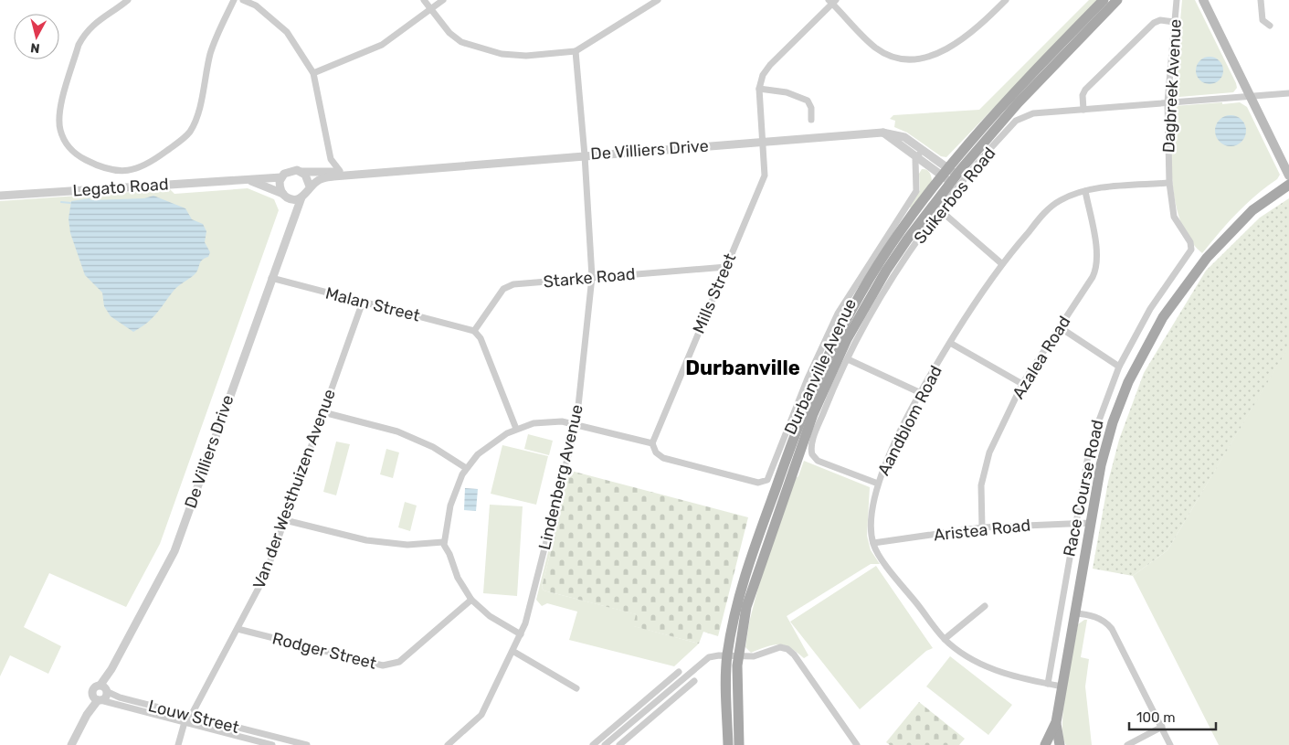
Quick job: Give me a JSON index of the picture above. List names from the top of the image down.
{
  "streets": {
    "main road": ["Durbanville Avenue", "Race Course Road"],
    "street": [
      "Dagbreek Avenue",
      "De Villiers Drive",
      "Legato Road",
      "Suikerbos Road",
      "Starke Road",
      "Mills Street",
      "Malan Street",
      "Azalea Road",
      "Aandblom Road",
      "Lindenberg Avenue",
      "Van der Westhuizen Avenue",
      "Aristea Road",
      "Rodger Street",
      "Louw Street"
    ]
  },
  "crossings": [
    ["Dagbreek Avenue", "Suikerbos Road"],
    ["Dagbreek Avenue", "Aandblom Road"],
    ["Dagbreek Avenue", "Aristea Road"],
    ["De Villiers Drive", "Legato Road"],
    ["De Villiers Drive", "Mills Street"],
    ["De Villiers Drive", "Malan Street"],
    ["De Villiers Drive", "Durbanville Avenue"],
    ["De Villiers Drive", "Lindenberg Avenue"],
    ["De Villiers Drive", "Louw Street"],
    ["Suikerbos Road", "Aandblom Road"],
    ["Starke Road", "Mills Street"],
    ["Starke Road", "Malan Street"],
    ["Starke Road", "Lindenberg Avenue"],
    ["Malan Street", "Van der Westhuizen Avenue"],
    ["Azalea Road", "Aandblom Road"],
    ["Azalea Road", "Aristea Road"],
    ["Aandblom Road", "Race Course Road"],
    ["Aandblom Road", "Aristea Road"],
    ["Race Course Road", "Aristea Road"],
    ["Van der Westhuizen Avenue", "Rodger Street"],
    ["Van der Westhuizen Avenue", "Louw Street"]
  ],
  "districts": ["Durbanville"],
  "scale_bar": "100 m",
  "north": "bottom"
}
